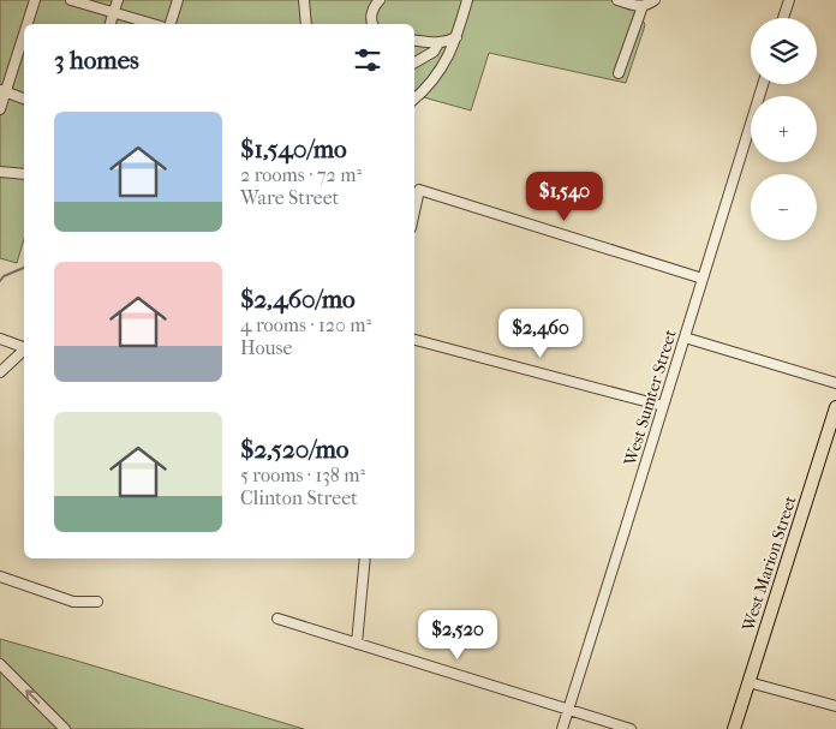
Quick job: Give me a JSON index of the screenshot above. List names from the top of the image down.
{
  "streets": {
    "main road": ["West Marion Street"],
    "street": ["West Sumter Street"]
  },
  "page": {
    "map_buttons": ["+", "−"],
    "heading": "3 homes",
    "list": [
      {
        "name": "$1,540/mo",
        "note": "2 rooms · 72 m² · Ware Street"
      },
      {
        "name": "$2,460/mo",
        "note": "4 rooms · 120 m² · House"
      },
      {
        "name": "$2,520/mo",
        "note": "5 rooms · 138 m² · Clinton Street"
      }
    ],
    "price": ["$1,540", "$2,460", "$2,520"]
  }
}
